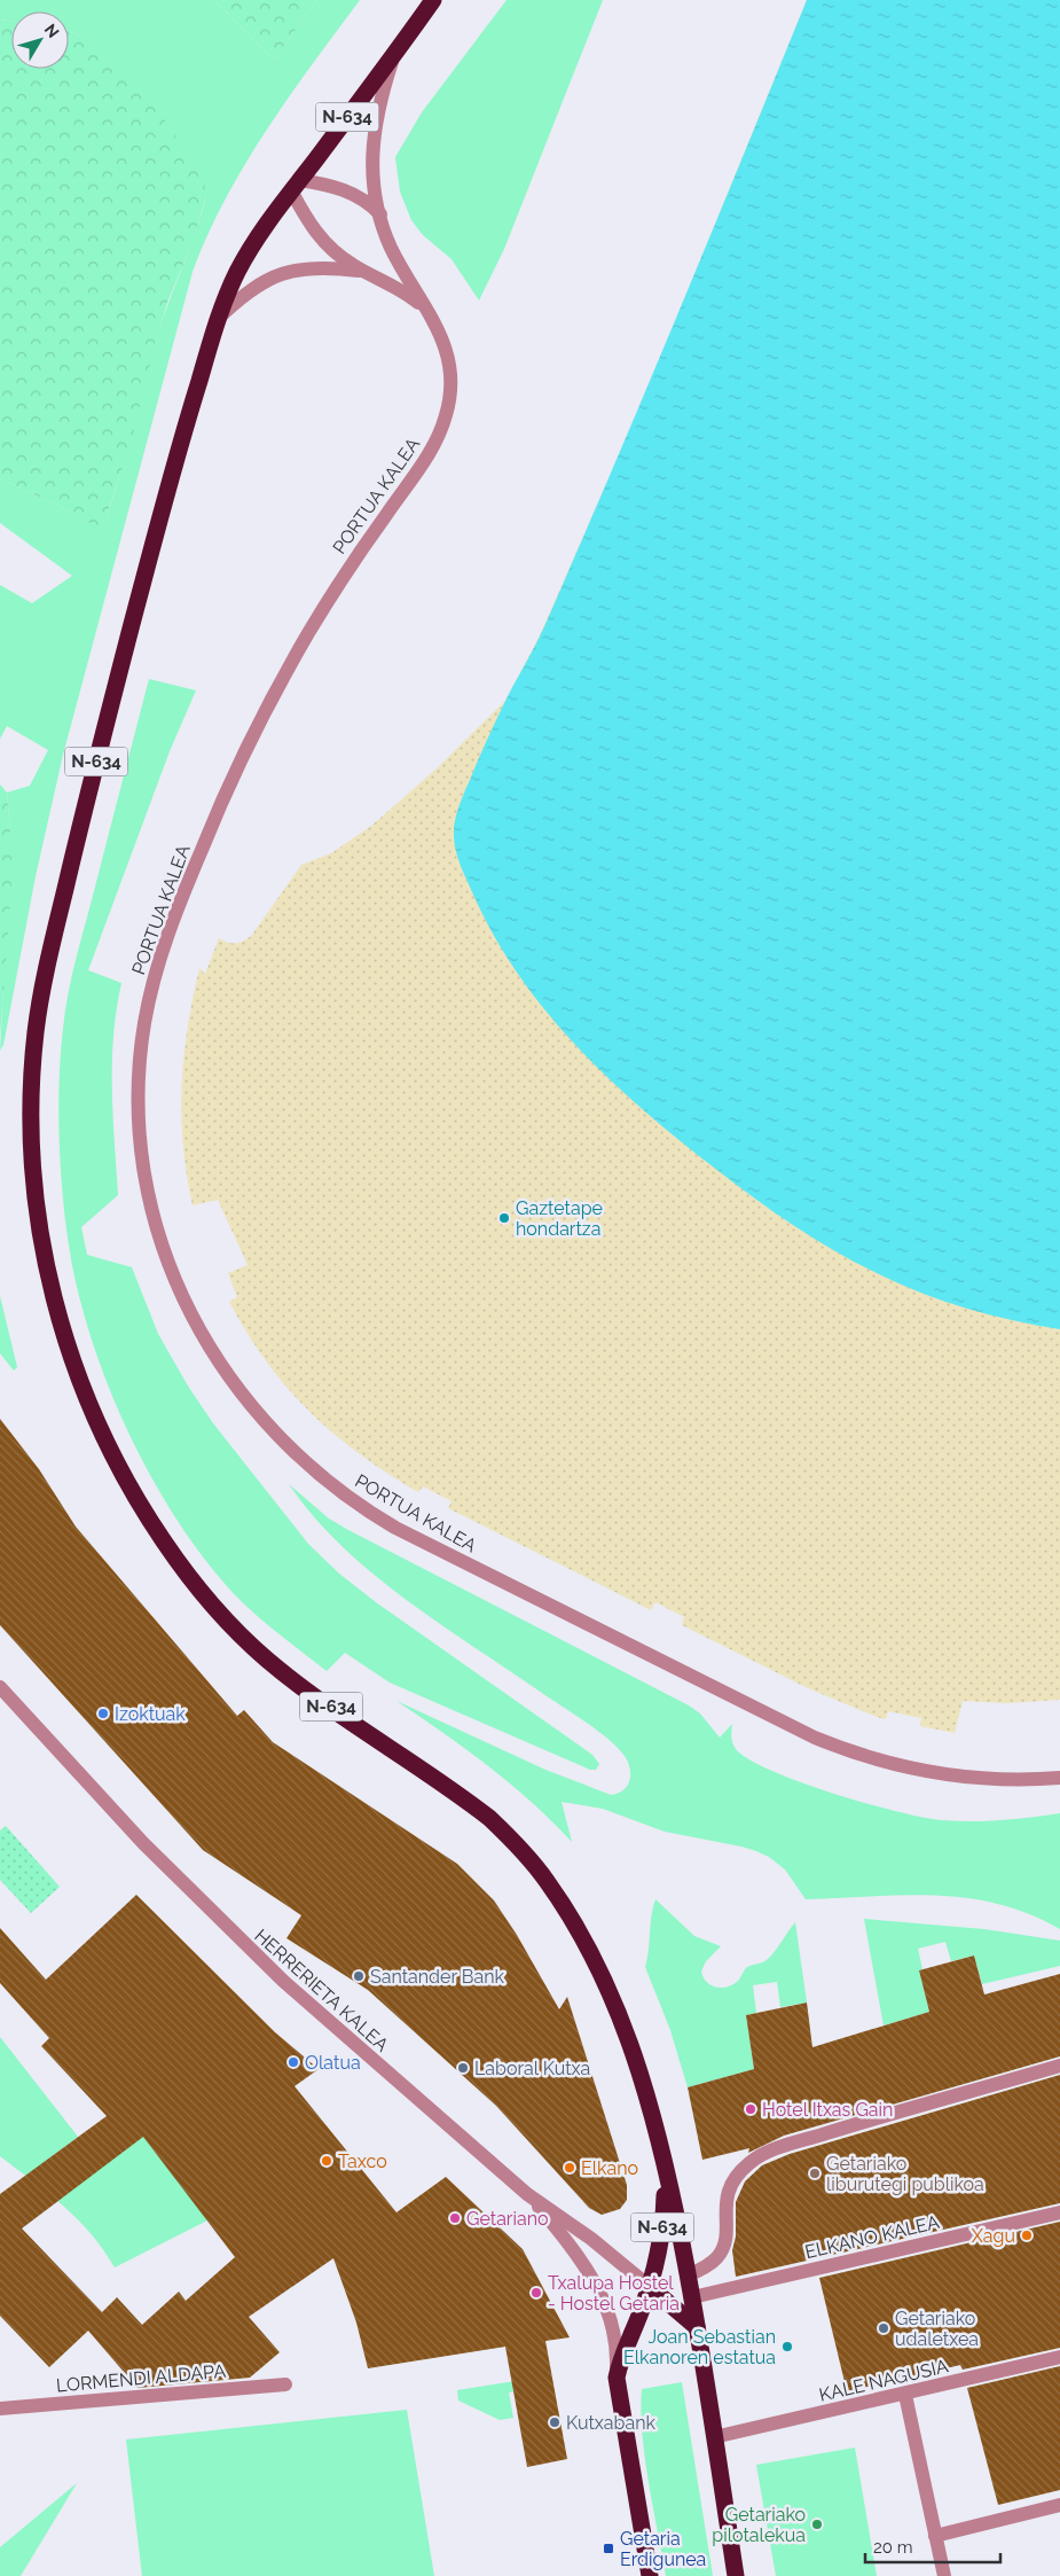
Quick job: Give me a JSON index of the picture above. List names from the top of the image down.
{
  "streets": {
    "highway": ["N-634"],
    "street": [
      "PORTUA KALEA",
      "HERRERIETA KALEA",
      "ELKANO KALEA",
      "LORMENDI ALDAPA",
      "KALE NAGUSIA"
    ]
  },
  "crossings": [
    ["N-634", "PORTUA KALEA"],
    ["N-634", "HERRERIETA KALEA"],
    ["N-634", "ELKANO KALEA"],
    ["N-634", "KALE NAGUSIA"]
  ],
  "places": {
    "other": [
      "Gaztetape hondartza",
      "Izoktuak",
      "Santander Bank",
      "Olatua",
      "Laboral Kutxa",
      "Hotel Itxas Gain",
      "Taxco",
      "Elkano",
      "Getariako liburutegi publikoa",
      "Getariano",
      "Xagu",
      "Txalupa Hostel - Hostel Getaria",
      "Getariako udaletxea",
      "Joan Sebastian Elkanoren estatua",
      "Kutxabank",
      "Getariako pilotalekua"
    ],
    "transit": ["Getaria Erdigunea"]
  },
  "scale_bar": "20 m",
  "north": "top right"
}
